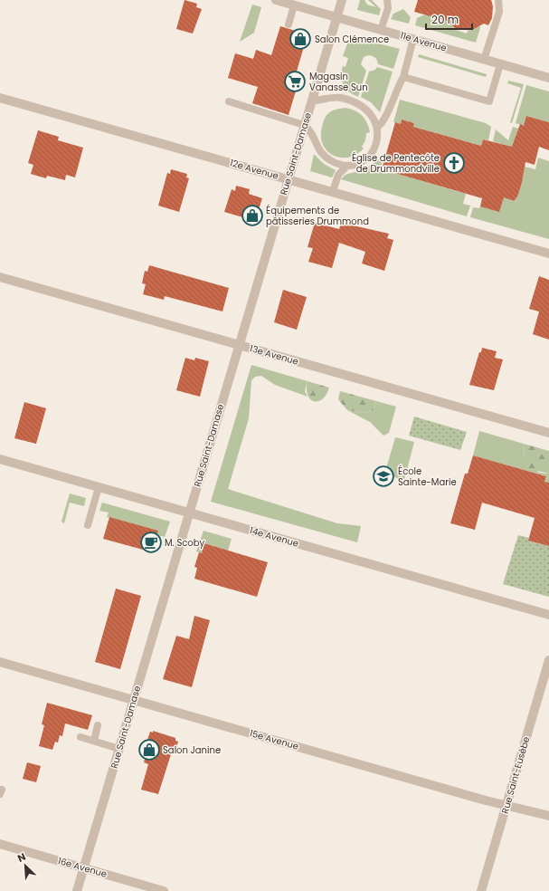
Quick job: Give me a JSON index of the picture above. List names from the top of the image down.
{
  "streets": {
    "street": [
      "11e Avenue",
      "Rue Saint-Damase",
      "12e Avenue",
      "13e Avenue",
      "14e Avenue",
      "15e Avenue",
      "Rue Saint-Eusèbe",
      "16e Avenue"
    ]
  },
  "crossings": [
    ["11e Avenue", "Rue Saint-Damase"],
    ["Rue Saint-Damase", "12e Avenue"],
    ["Rue Saint-Damase", "13e Avenue"],
    ["Rue Saint-Damase", "14e Avenue"],
    ["Rue Saint-Damase", "15e Avenue"],
    ["Rue Saint-Damase", "16e Avenue"],
    ["15e Avenue", "Rue Saint-Eusèbe"]
  ],
  "places": {
    "shop": ["Salon Clémence", "Équipements de pâtisseries Drummond", "Salon Janine"],
    "supermarket": ["Magasin Vanasse Sun"],
    "church": ["Église de Pentecôte de Drummondville"],
    "school or university": ["École Sainte-Marie"],
    "cafe": ["M. Scoby"]
  },
  "scale_bar": "20 m",
  "north": "top left"
}
